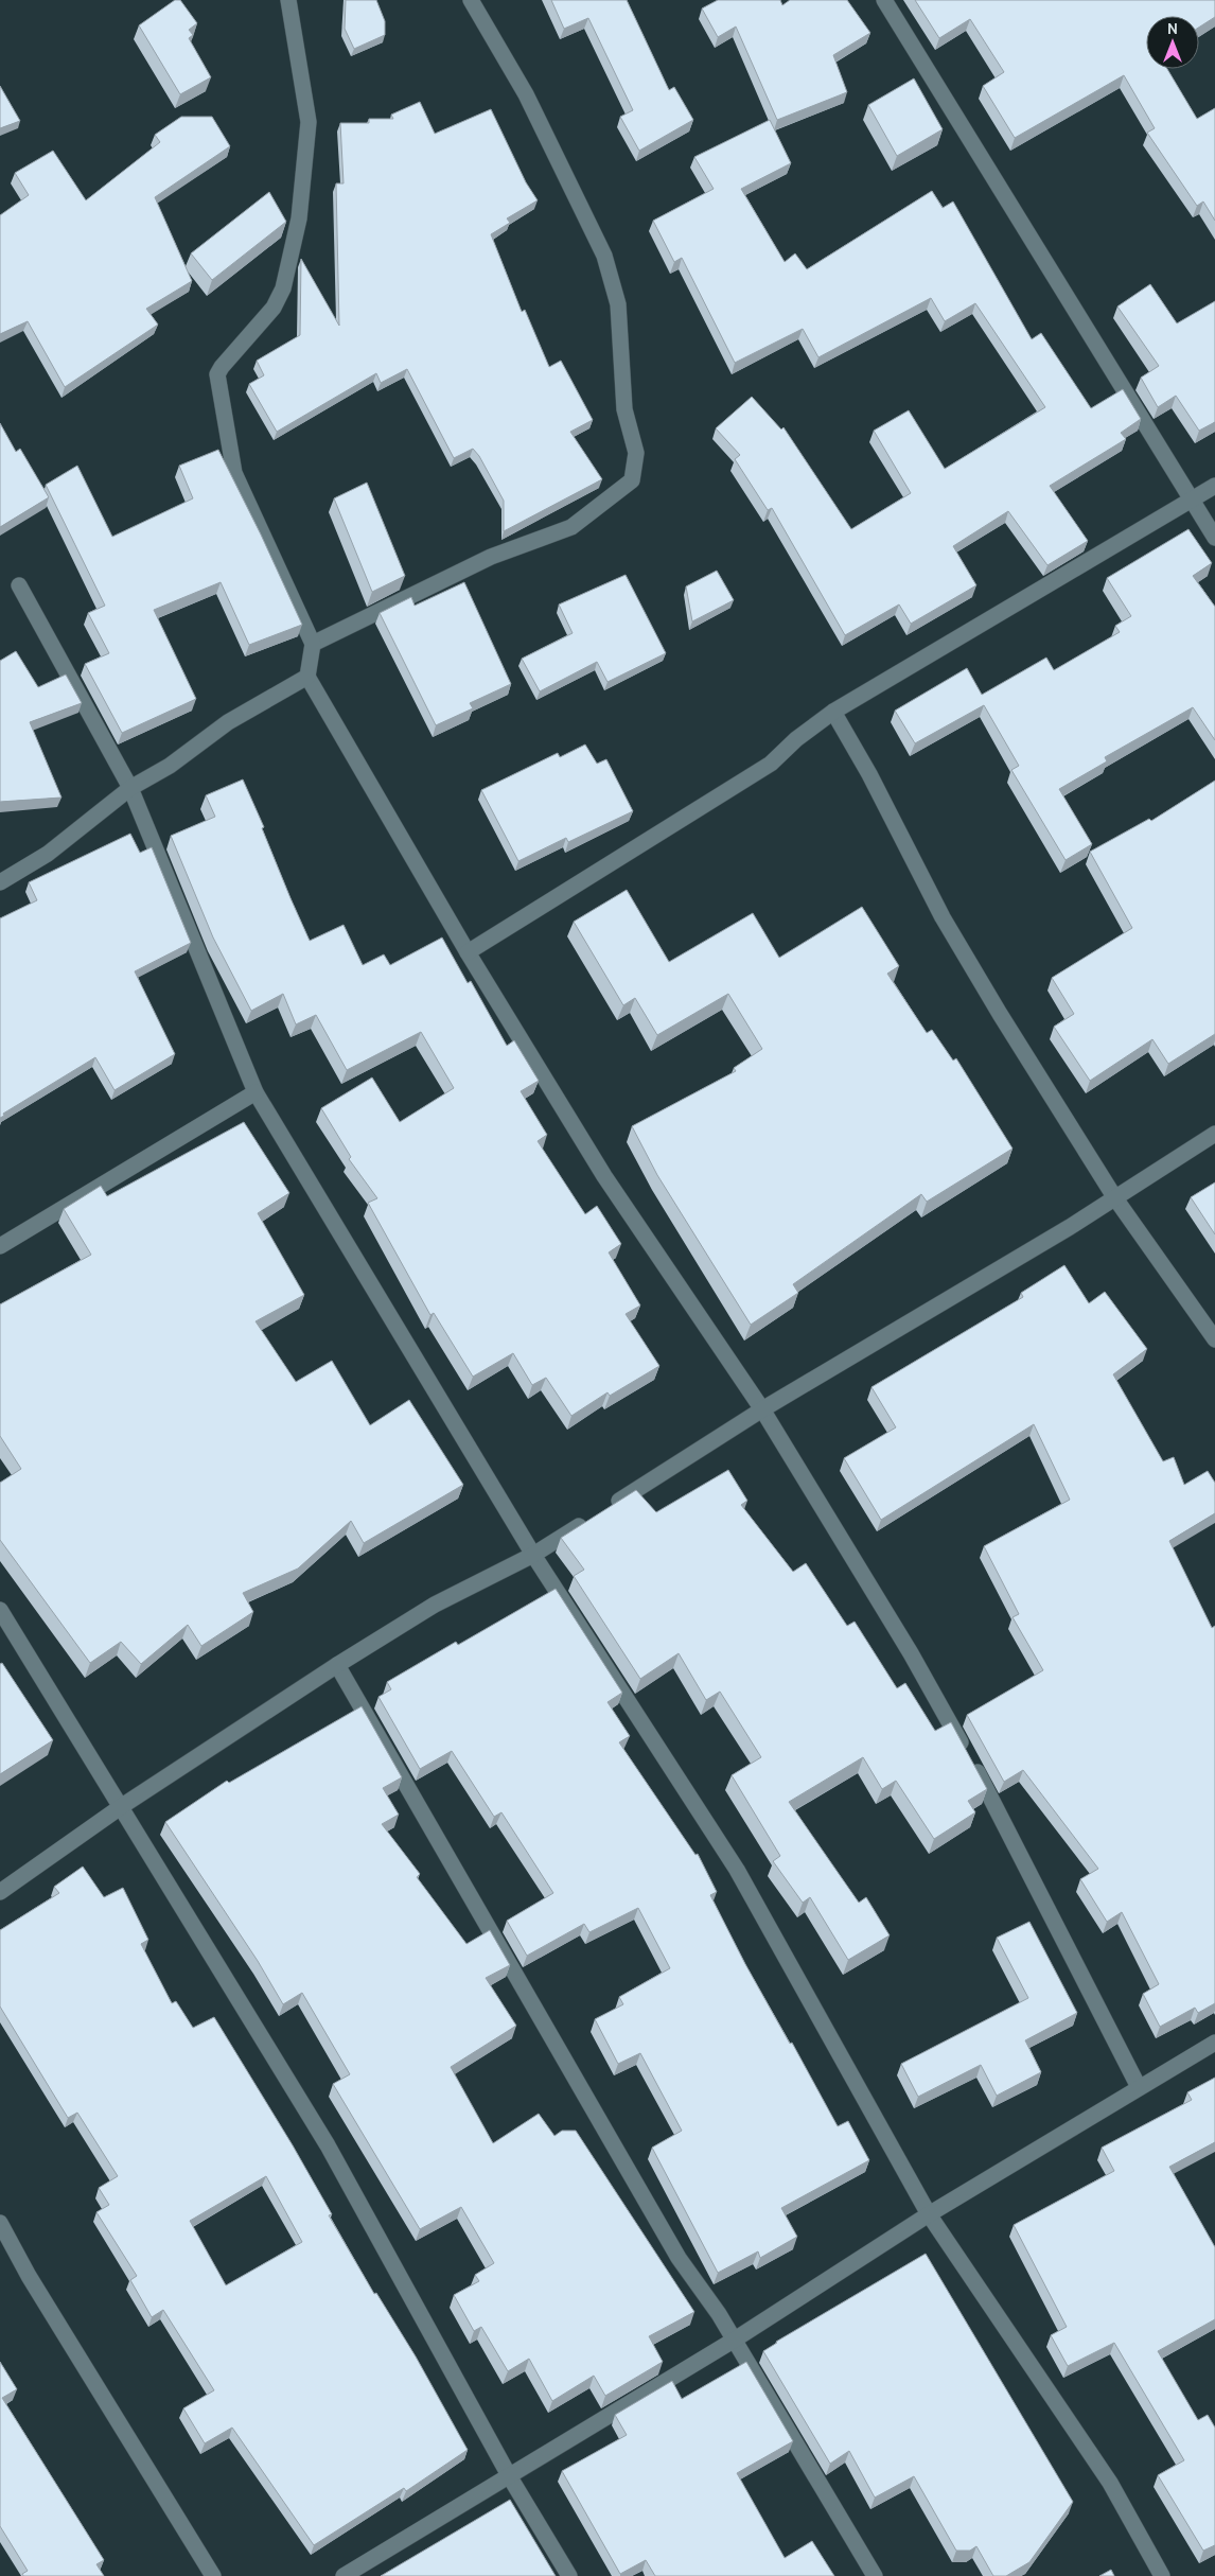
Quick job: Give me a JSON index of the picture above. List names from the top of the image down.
{
  "north": "top"
}
